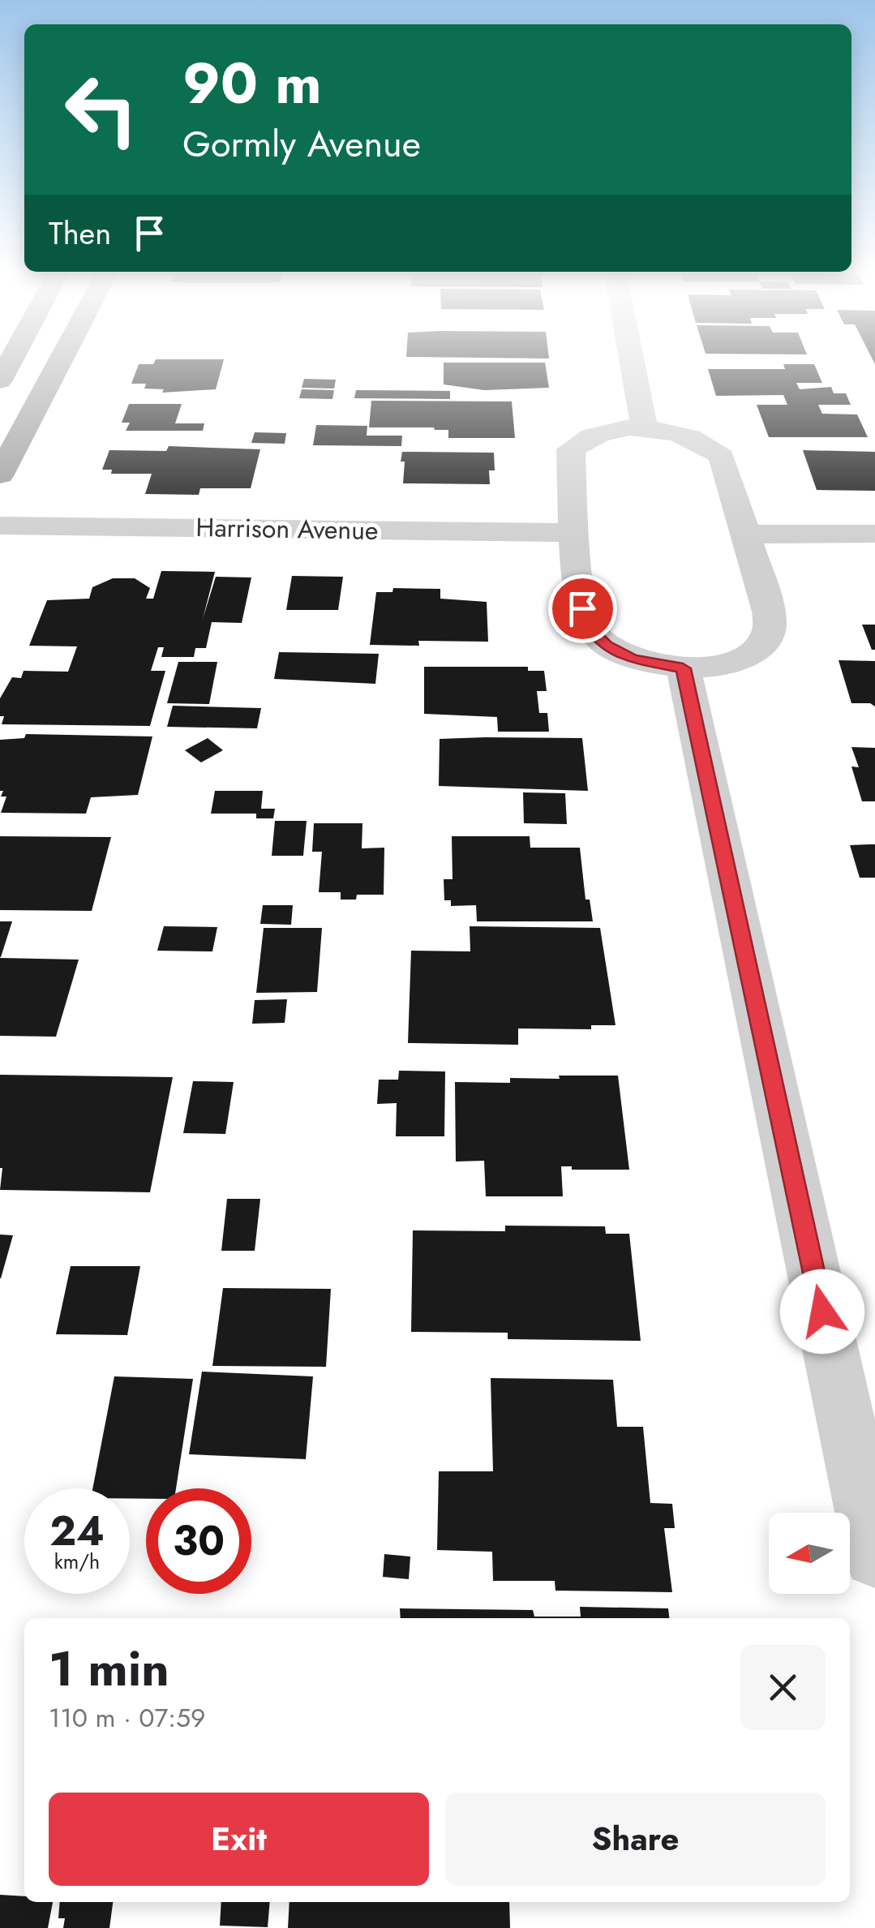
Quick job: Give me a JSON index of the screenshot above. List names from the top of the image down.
{
  "streets": {
    "street": ["Harrison Avenue"]
  },
  "north": "left",
  "page": {
    "turn": ["90 m", "Gormly Avenue"],
    "then": "Then",
    "speed": "24 km/h",
    "limit": "30",
    "heading": ["1 min", "110 m · 07:59"],
    "buttons": ["Exit", "Share"]
  }
}
